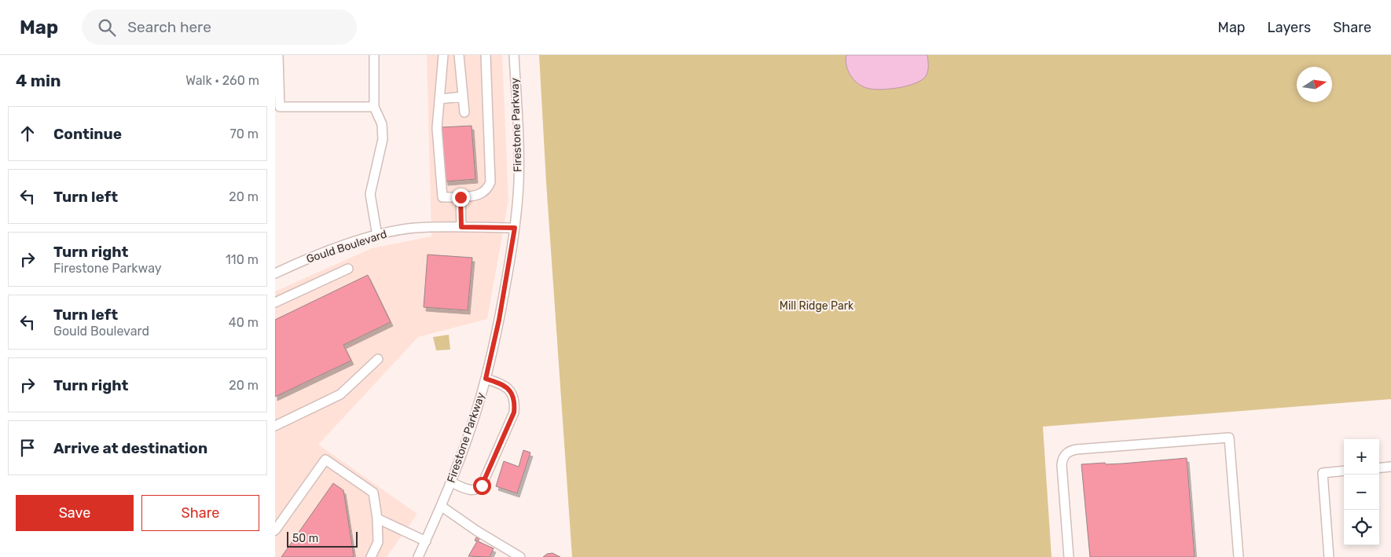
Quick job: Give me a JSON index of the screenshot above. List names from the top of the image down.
{
  "streets": {
    "street": ["Firestone Parkway", "Gould Boulevard"]
  },
  "crossings": [
    ["Firestone Parkway", "Gould Boulevard"]
  ],
  "parks": ["Mill Ridge Park"],
  "scale_bar": "50 m",
  "north": "right",
  "page": {
    "header": "Map",
    "search": "Search here",
    "nav": ["Map", "Layers", "Share"],
    "heading": ["4 min", "Walk · 260 m"],
    "list": [
      ["Continue", "70 m"],
      ["Turn left", "20 m"],
      ["Turn right", "Firestone Parkway", "110 m"],
      ["Turn left", "Gould Boulevard", "40 m"],
      ["Turn right", "20 m"],
      "Arrive at destination"
    ],
    "map_buttons": ["+", "−"],
    "buttons": ["Save", "Share"],
    "scale": "50 m"
  }
}
